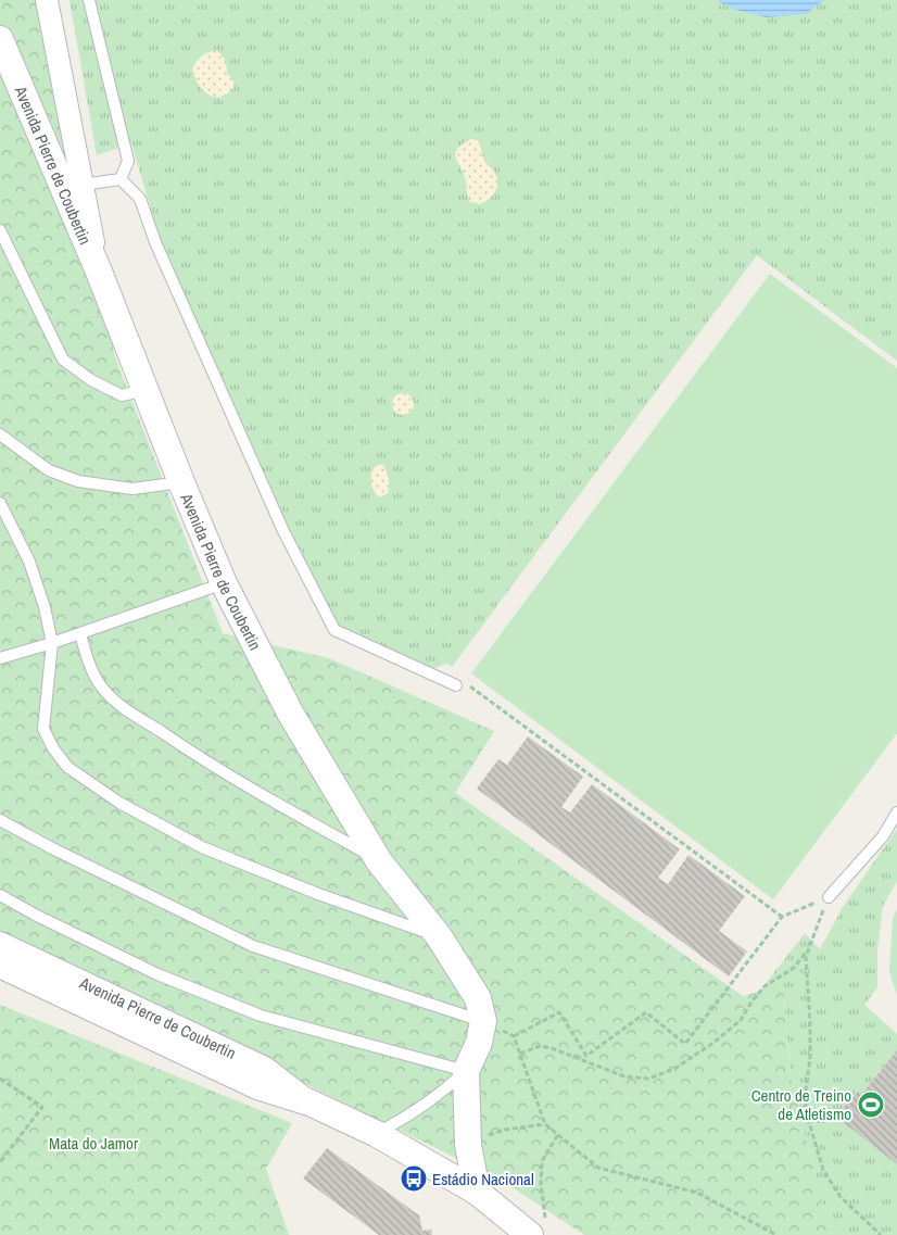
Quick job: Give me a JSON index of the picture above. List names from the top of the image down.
{
  "streets": {
    "street": ["Avenida Pierre de Coubertin"]
  },
  "parks": ["Mata do Jamor"],
  "places": {
    "sports": ["Centro de Treino de Atletismo"],
    "bus stop": ["Estádio Nacional"]
  }
}
